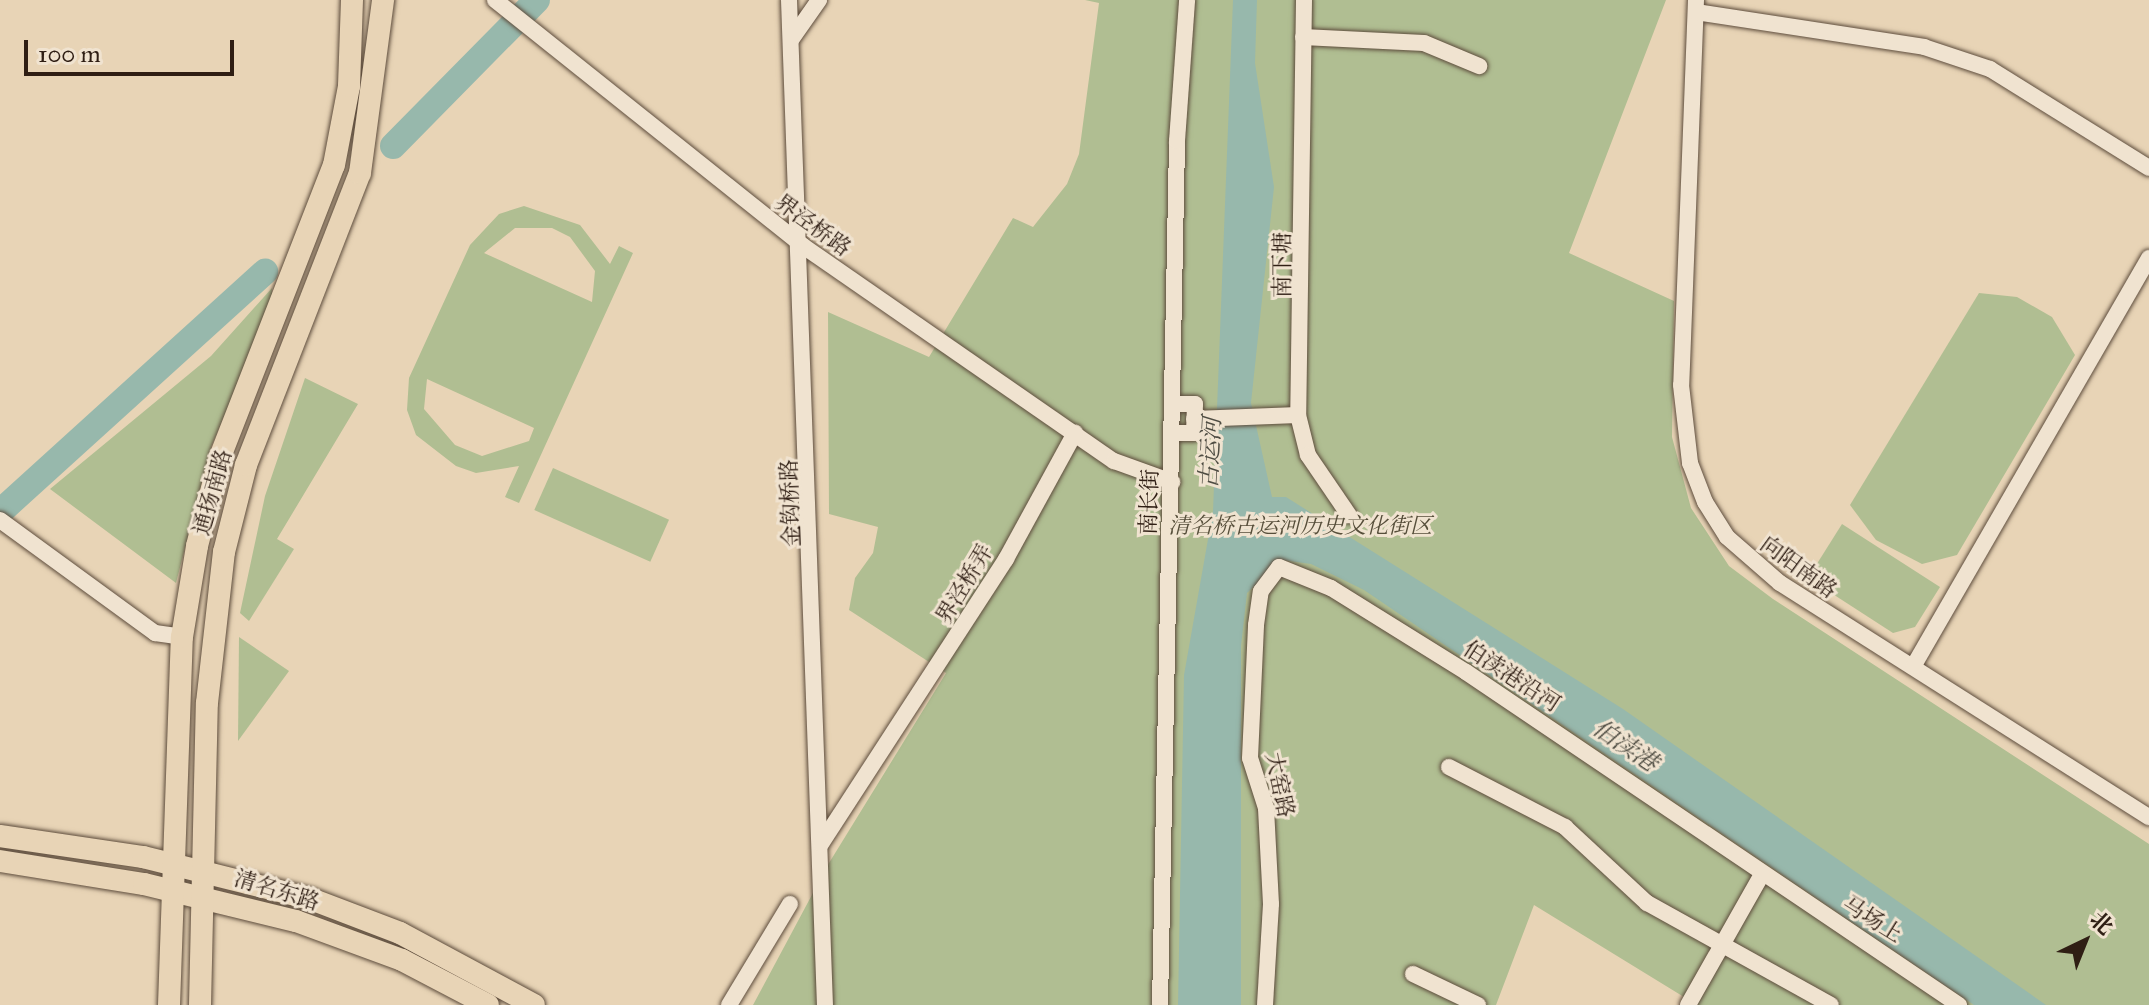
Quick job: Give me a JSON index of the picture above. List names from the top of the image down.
{
  "streets": {
    "main road": ["通扬南路", "清名东路"],
    "street": [
      "界泾桥路",
      "南下塘",
      "南长街",
      "金钩桥路",
      "向阳南路",
      "界泾桥弄",
      "伯渎港沿河",
      "大窑路",
      "马场上"
    ]
  },
  "crossings": [
    ["界泾桥路", "金钩桥路"],
    ["界泾桥路", "界泾桥弄"],
    ["通扬南路", "清名东路"],
    ["金钩桥路", "界泾桥弄"],
    ["伯渎港沿河", "大窑路"],
    ["伯渎港沿河", "马场上"]
  ],
  "water": ["古运河", "伯渎港"],
  "parks": ["清名桥古运河历史文化街区"],
  "scale_bar": "100 m",
  "north": "top right"
}
